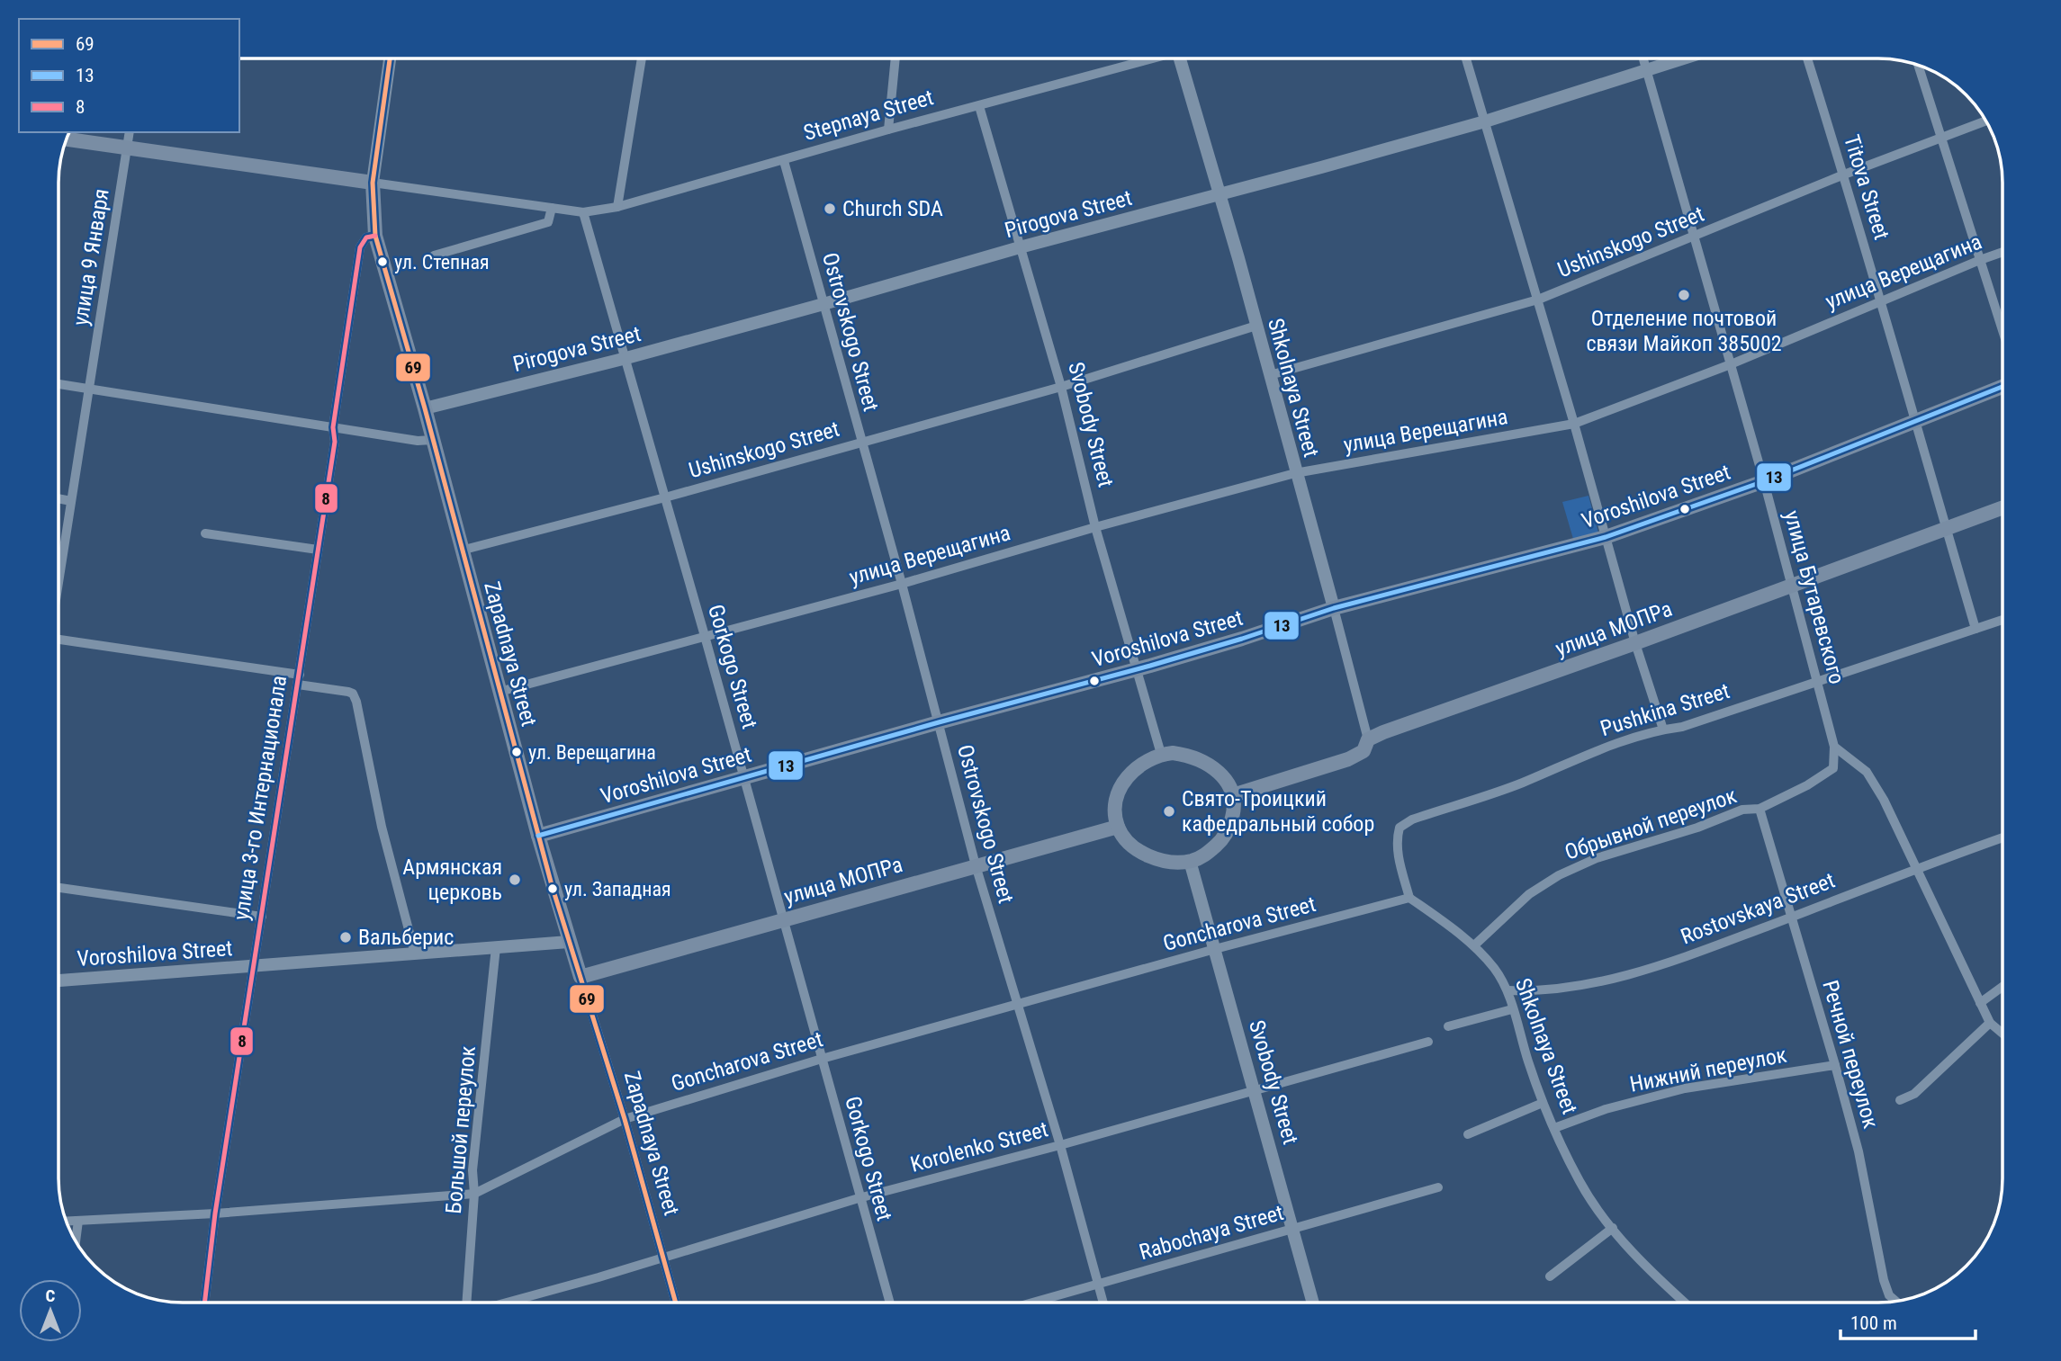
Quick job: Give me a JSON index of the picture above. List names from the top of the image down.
{
  "streets": {
    "main road": [
      "Stepnaya Street",
      "Voroshilova Street",
      "улица МОПРа",
      "Zapadnaya Street"
    ],
    "street": [
      "Titova Street",
      "Pirogova Street",
      "Ushinskogo Street",
      "улица 9 Января",
      "улица Верещагина",
      "Ostrovskogo Street",
      "Shkolnaya Street",
      "Svobody Street",
      "улица Бутаревского",
      "Gorkogo Street",
      "Pushkina Street",
      "улица 3-го Интернационала",
      "Обрывной переулок",
      "Rostovskaya Street",
      "Goncharova Street",
      "Речной переулок",
      "Нижний переулок",
      "Большой переулок",
      "Korolenko Street",
      "Rabochaya Street"
    ]
  },
  "crossings": [
    ["Stepnaya Street", "улица 9 Января"],
    ["Stepnaya Street", "Ostrovskogo Street"],
    ["Stepnaya Street", "Svobody Street"],
    ["Stepnaya Street", "Zapadnaya Street"],
    ["Stepnaya Street", "Gorkogo Street"],
    ["Titova Street", "Ushinskogo Street"],
    ["Titova Street", "улица Верещагина"],
    ["Titova Street", "Voroshilova Street"],
    ["Titova Street", "улица МОПРа"],
    ["Titova Street", "Pushkina Street"],
    ["Pirogova Street", "Ostrovskogo Street"],
    ["Pirogova Street", "Shkolnaya Street"],
    ["Pirogova Street", "Svobody Street"],
    ["Pirogova Street", "улица Бутаревского"],
    ["Pirogova Street", "Zapadnaya Street"],
    ["Pirogova Street", "Gorkogo Street"],
    ["Ushinskogo Street", "Ostrovskogo Street"],
    ["Ushinskogo Street", "Shkolnaya Street"],
    ["Ushinskogo Street", "Svobody Street"],
    ["Ushinskogo Street", "улица Бутаревского"],
    ["Ushinskogo Street", "Zapadnaya Street"],
    ["Ushinskogo Street", "Gorkogo Street"],
    ["улица Верещагина", "Ostrovskogo Street"],
    ["улица Верещагина", "Shkolnaya Street"],
    ["улица Верещагина", "Svobody Street"],
    ["улица Верещагина", "улица Бутаревского"],
    ["улица Верещагина", "Zapadnaya Street"],
    ["улица Верещагина", "Gorkogo Street"],
    ["Ostrovskogo Street", "Voroshilova Street"],
    ["Ostrovskogo Street", "улица МОПРа"],
    ["Ostrovskogo Street", "Goncharova Street"],
    ["Ostrovskogo Street", "Korolenko Street"],
    ["Ostrovskogo Street", "Rabochaya Street"],
    ["Shkolnaya Street", "Voroshilova Street"],
    ["Shkolnaya Street", "улица МОПРа"],
    ["Shkolnaya Street", "Pushkina Street"],
    ["Shkolnaya Street", "Обрывной переулок"],
    ["Shkolnaya Street", "Rostovskaya Street"],
    ["Shkolnaya Street", "Goncharova Street"],
    ["Shkolnaya Street", "Нижний переулок"],
    ["Svobody Street", "Voroshilova Street"],
    ["Svobody Street", "улица МОПРа"],
    ["Svobody Street", "Goncharova Street"],
    ["Svobody Street", "Korolenko Street"],
    ["Svobody Street", "Rabochaya Street"],
    ["Voroshilova Street", "улица Бутаревского"],
    ["Voroshilova Street", "Zapadnaya Street"],
    ["Voroshilova Street", "Gorkogo Street"],
    ["Voroshilova Street", "улица 3-го Интернационала"],
    ["Voroshilova Street", "Большой переулок"],
    ["улица Бутаревского", "улица МОПРа"],
    ["улица Бутаревского", "Pushkina Street"],
    ["улица Бутаревского", "Обрывной переулок"],
    ["улица МОПРа", "Zapadnaya Street"],
    ["улица МОПРа", "Gorkogo Street"],
    ["Zapadnaya Street", "улица 3-го Интернационала"],
    ["Zapadnaya Street", "Goncharova Street"],
    ["Zapadnaya Street", "Korolenko Street"],
    ["Gorkogo Street", "Goncharova Street"],
    ["Gorkogo Street", "Korolenko Street"],
    ["Pushkina Street", "Goncharova Street"],
    ["улица 3-го Интернационала", "Goncharova Street"],
    ["Обрывной переулок", "Речной переулок"],
    ["Rostovskaya Street", "Речной переулок"],
    ["Goncharova Street", "Большой переулок"],
    ["Речной переулок", "Нижний переулок"]
  ],
  "places": [
    "Church SDA",
    "ул. Степная",
    "Отделение почтовой связи Майкоп 385002",
    "ул. Верещагина",
    "Свято-Троицкий кафедральный собор",
    "Армянская церковь",
    "ул. Западная",
    "Вальберис"
  ],
  "lines": ["transit line 69", "transit line 8", "transit line 13"],
  "legend": ["69", "13", "8"],
  "scale_bar": "100 m",
  "north": "top"
}
